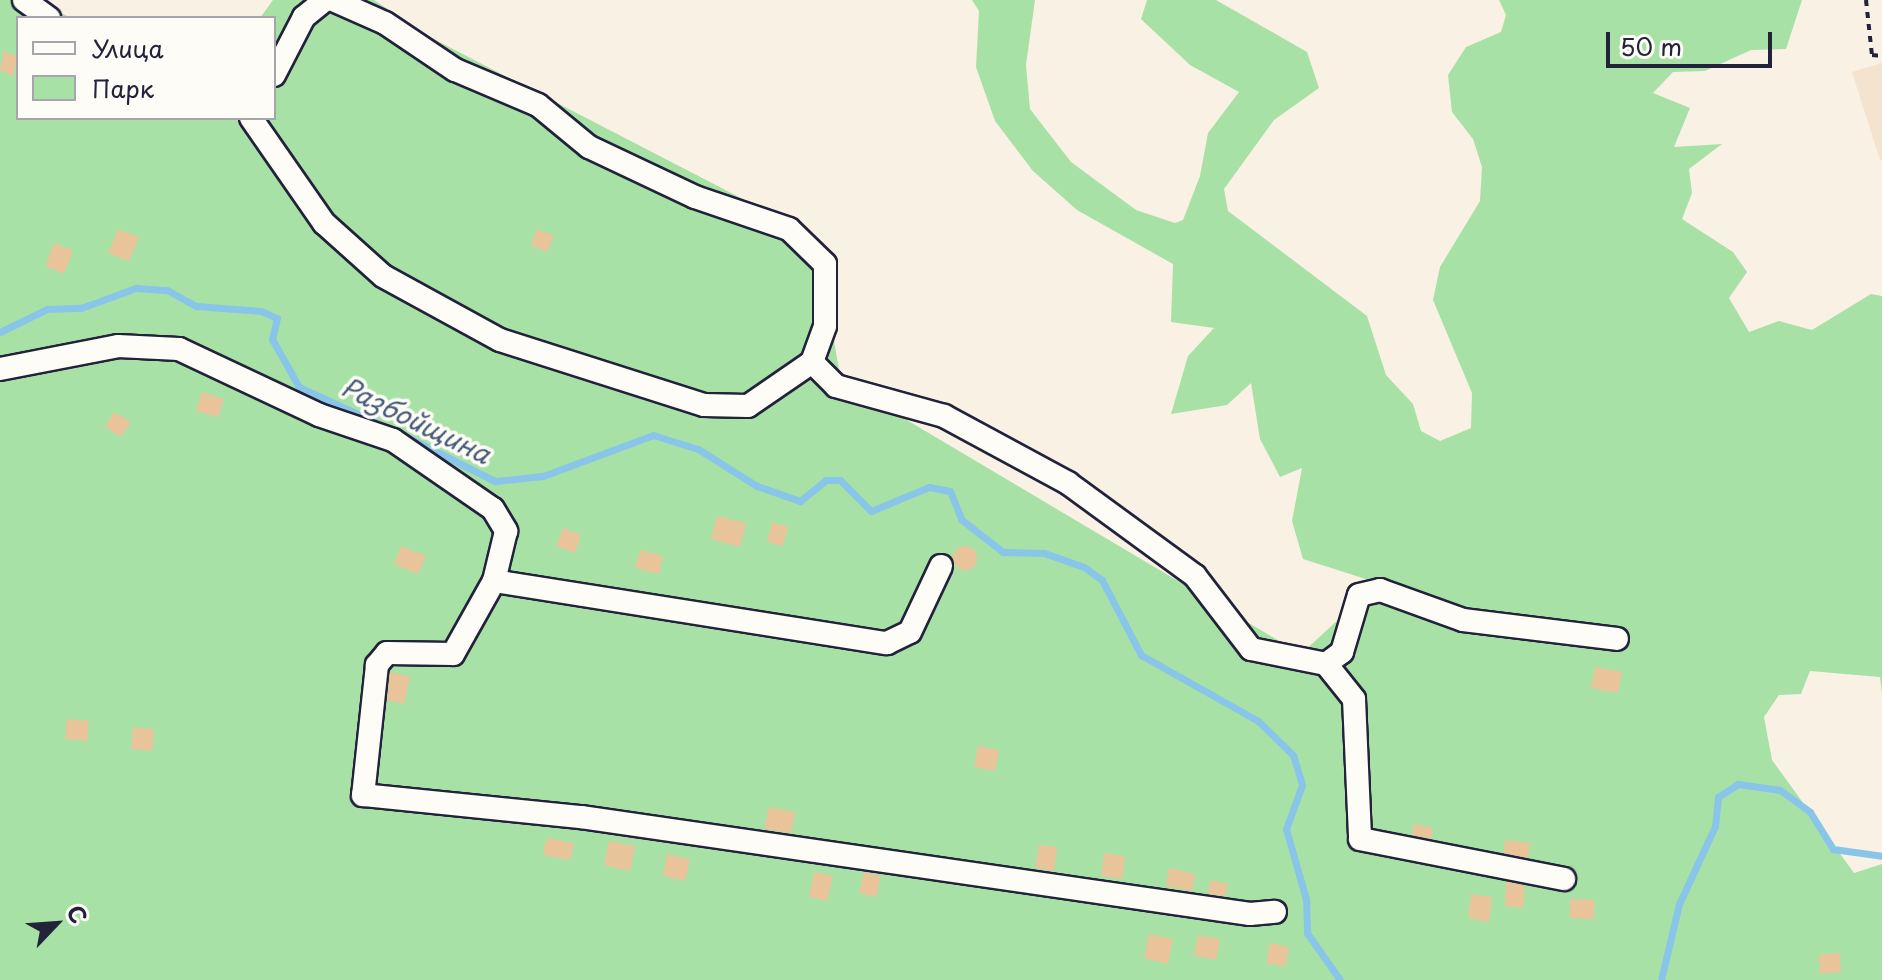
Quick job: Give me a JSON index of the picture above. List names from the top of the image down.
{
  "water": ["Разбойщина"],
  "legend": ["Улица", "Парк"],
  "scale_bar": "50 m",
  "north": "top right"
}
